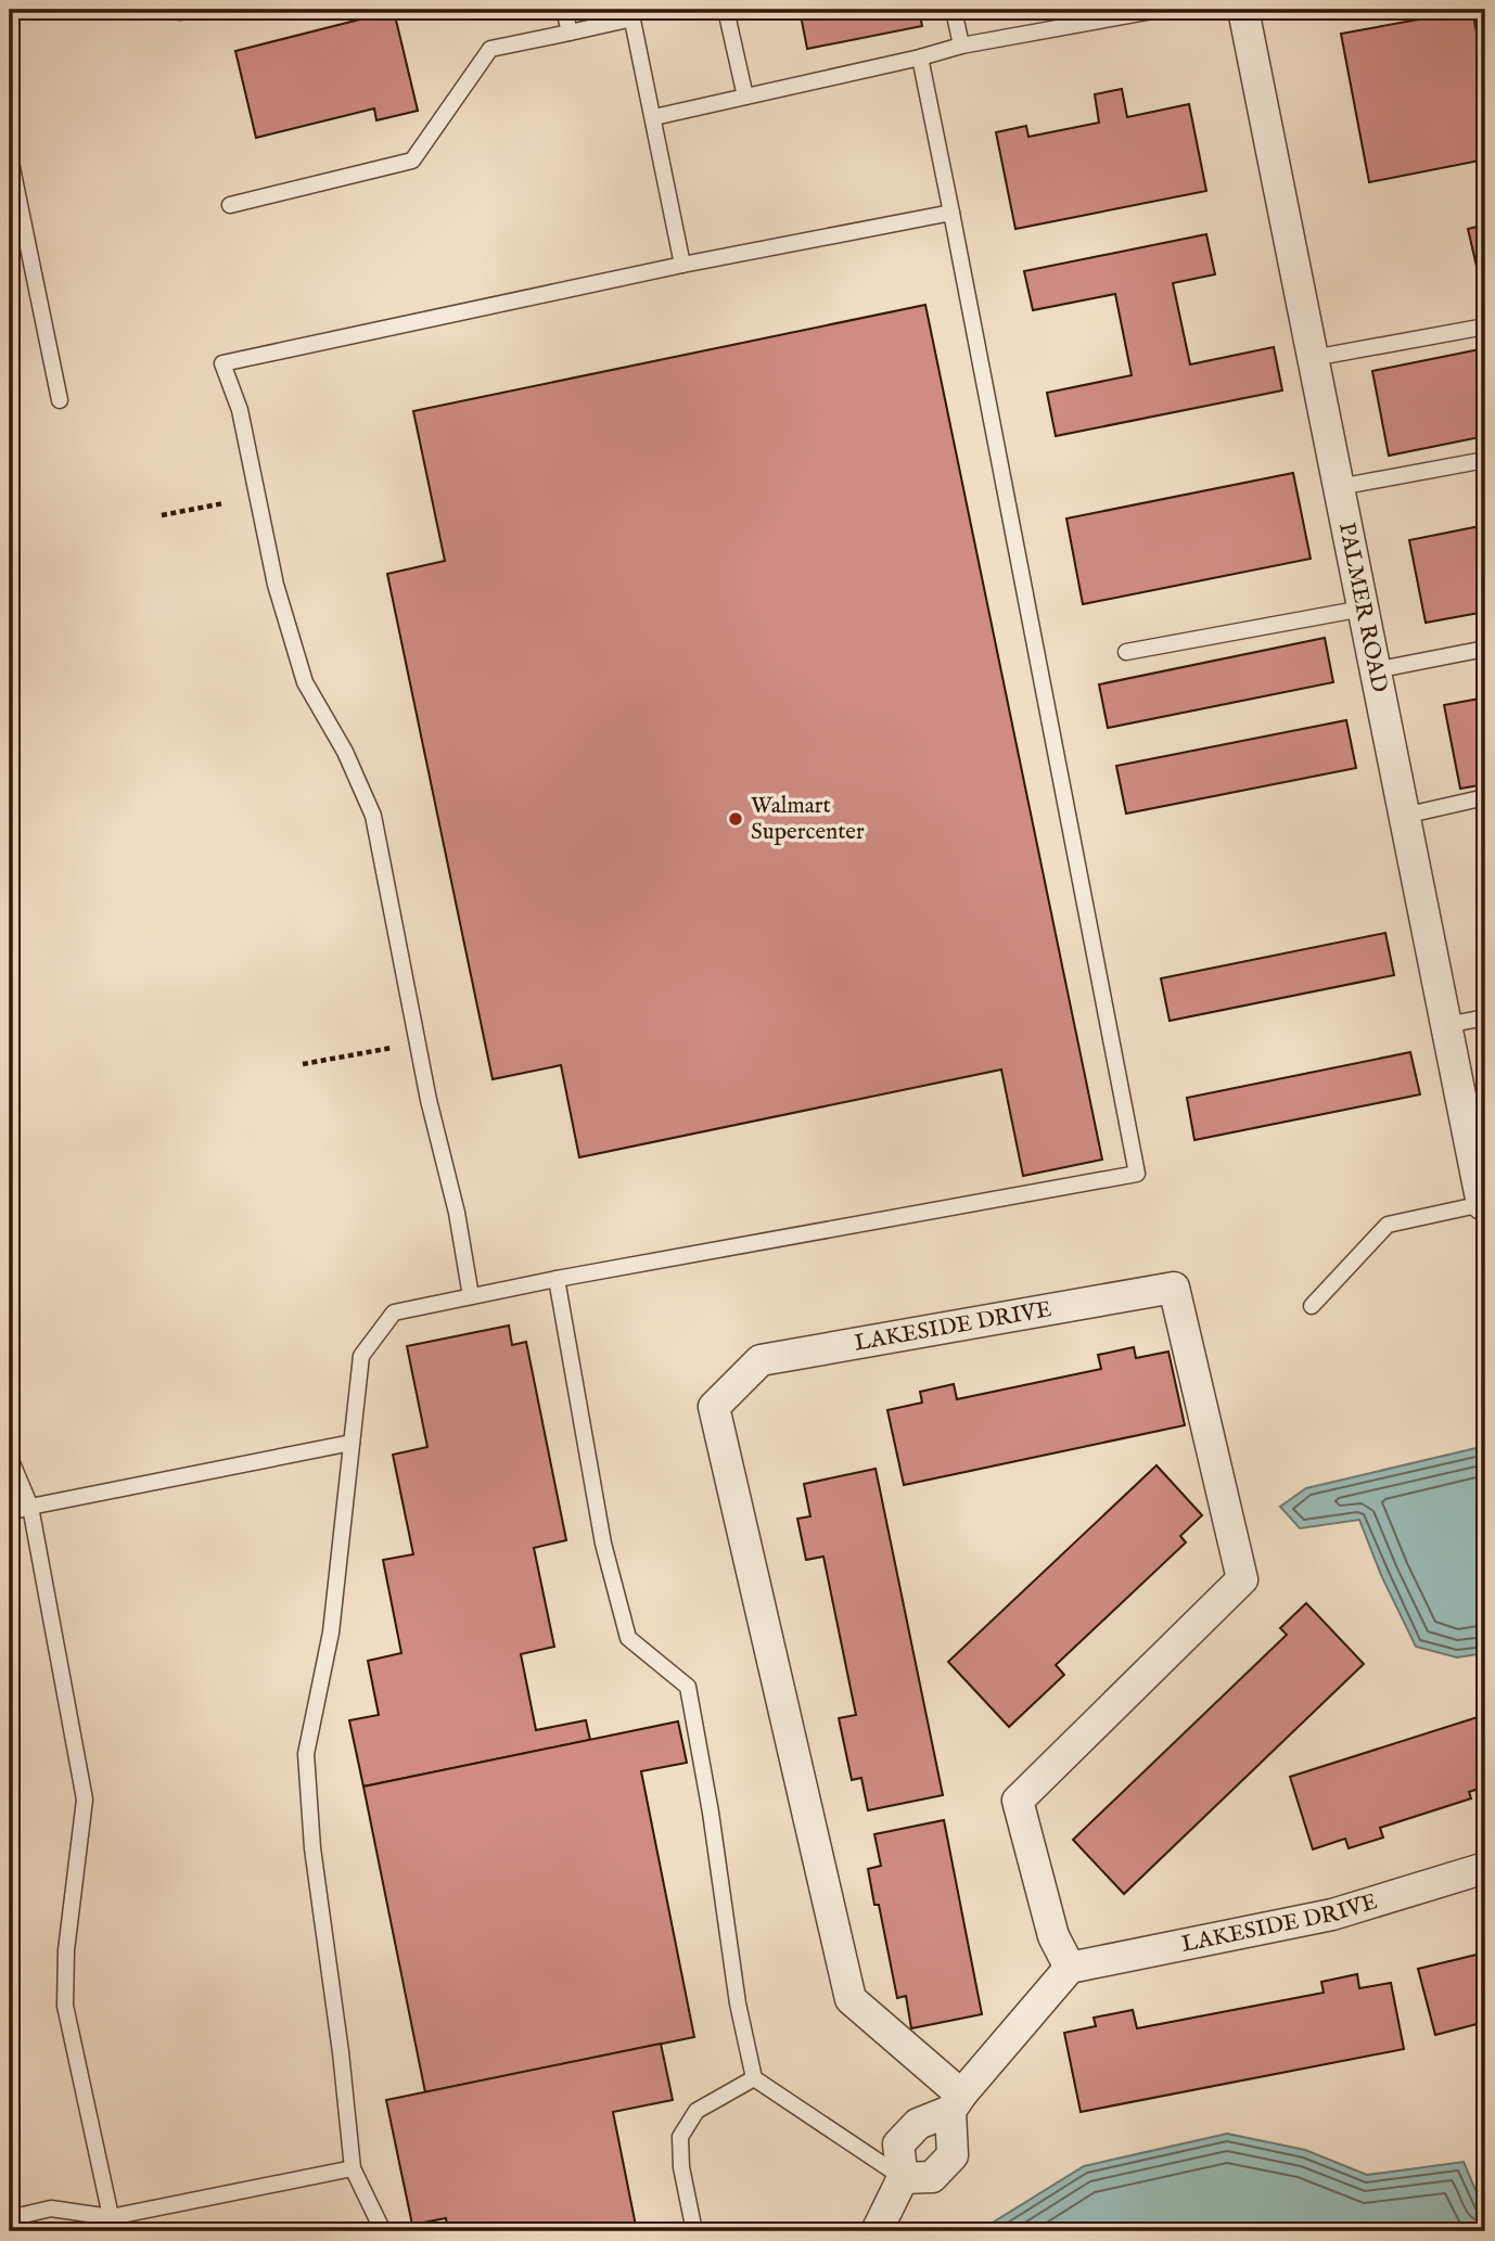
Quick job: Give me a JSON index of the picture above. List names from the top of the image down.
{
  "streets": {
    "street": ["PALMER ROAD", "LAKESIDE DRIVE"]
  },
  "places": ["Walmart Supercenter"]
}
